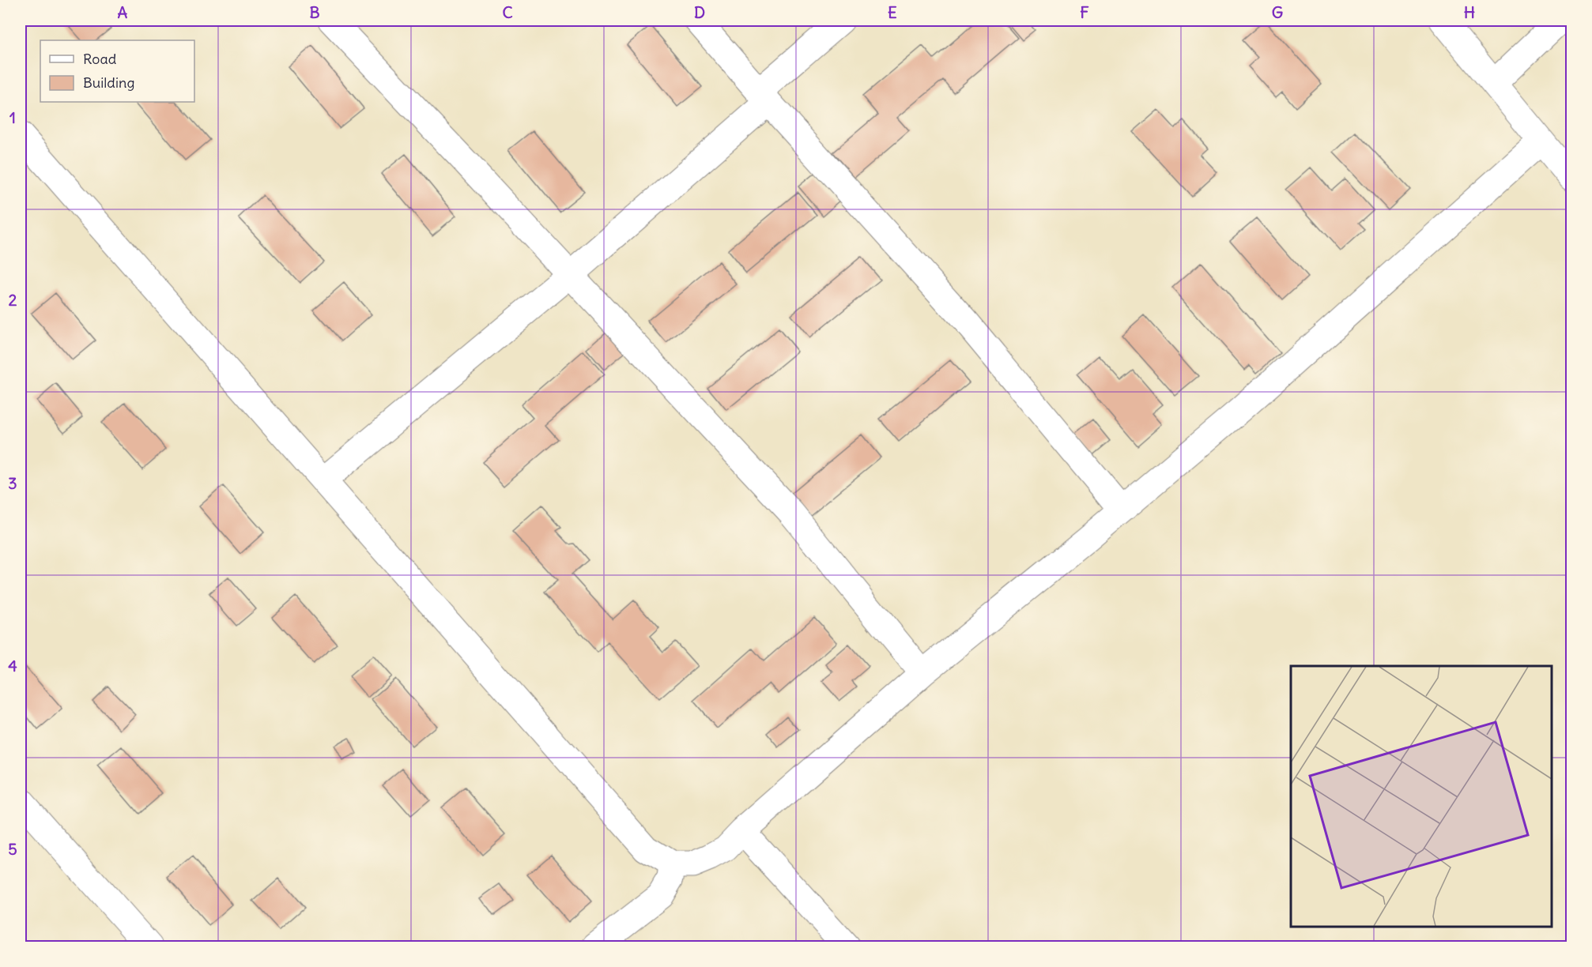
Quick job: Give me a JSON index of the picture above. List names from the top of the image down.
{
  "legend": ["Road", "Building"],
  "grid": {
    "columns": [
      "A",
      "B",
      "C",
      "D",
      "E",
      "F",
      "G",
      "H"
    ],
    "rows": [
      "1",
      "2",
      "3",
      "4",
      "5"
    ]
  }
}
